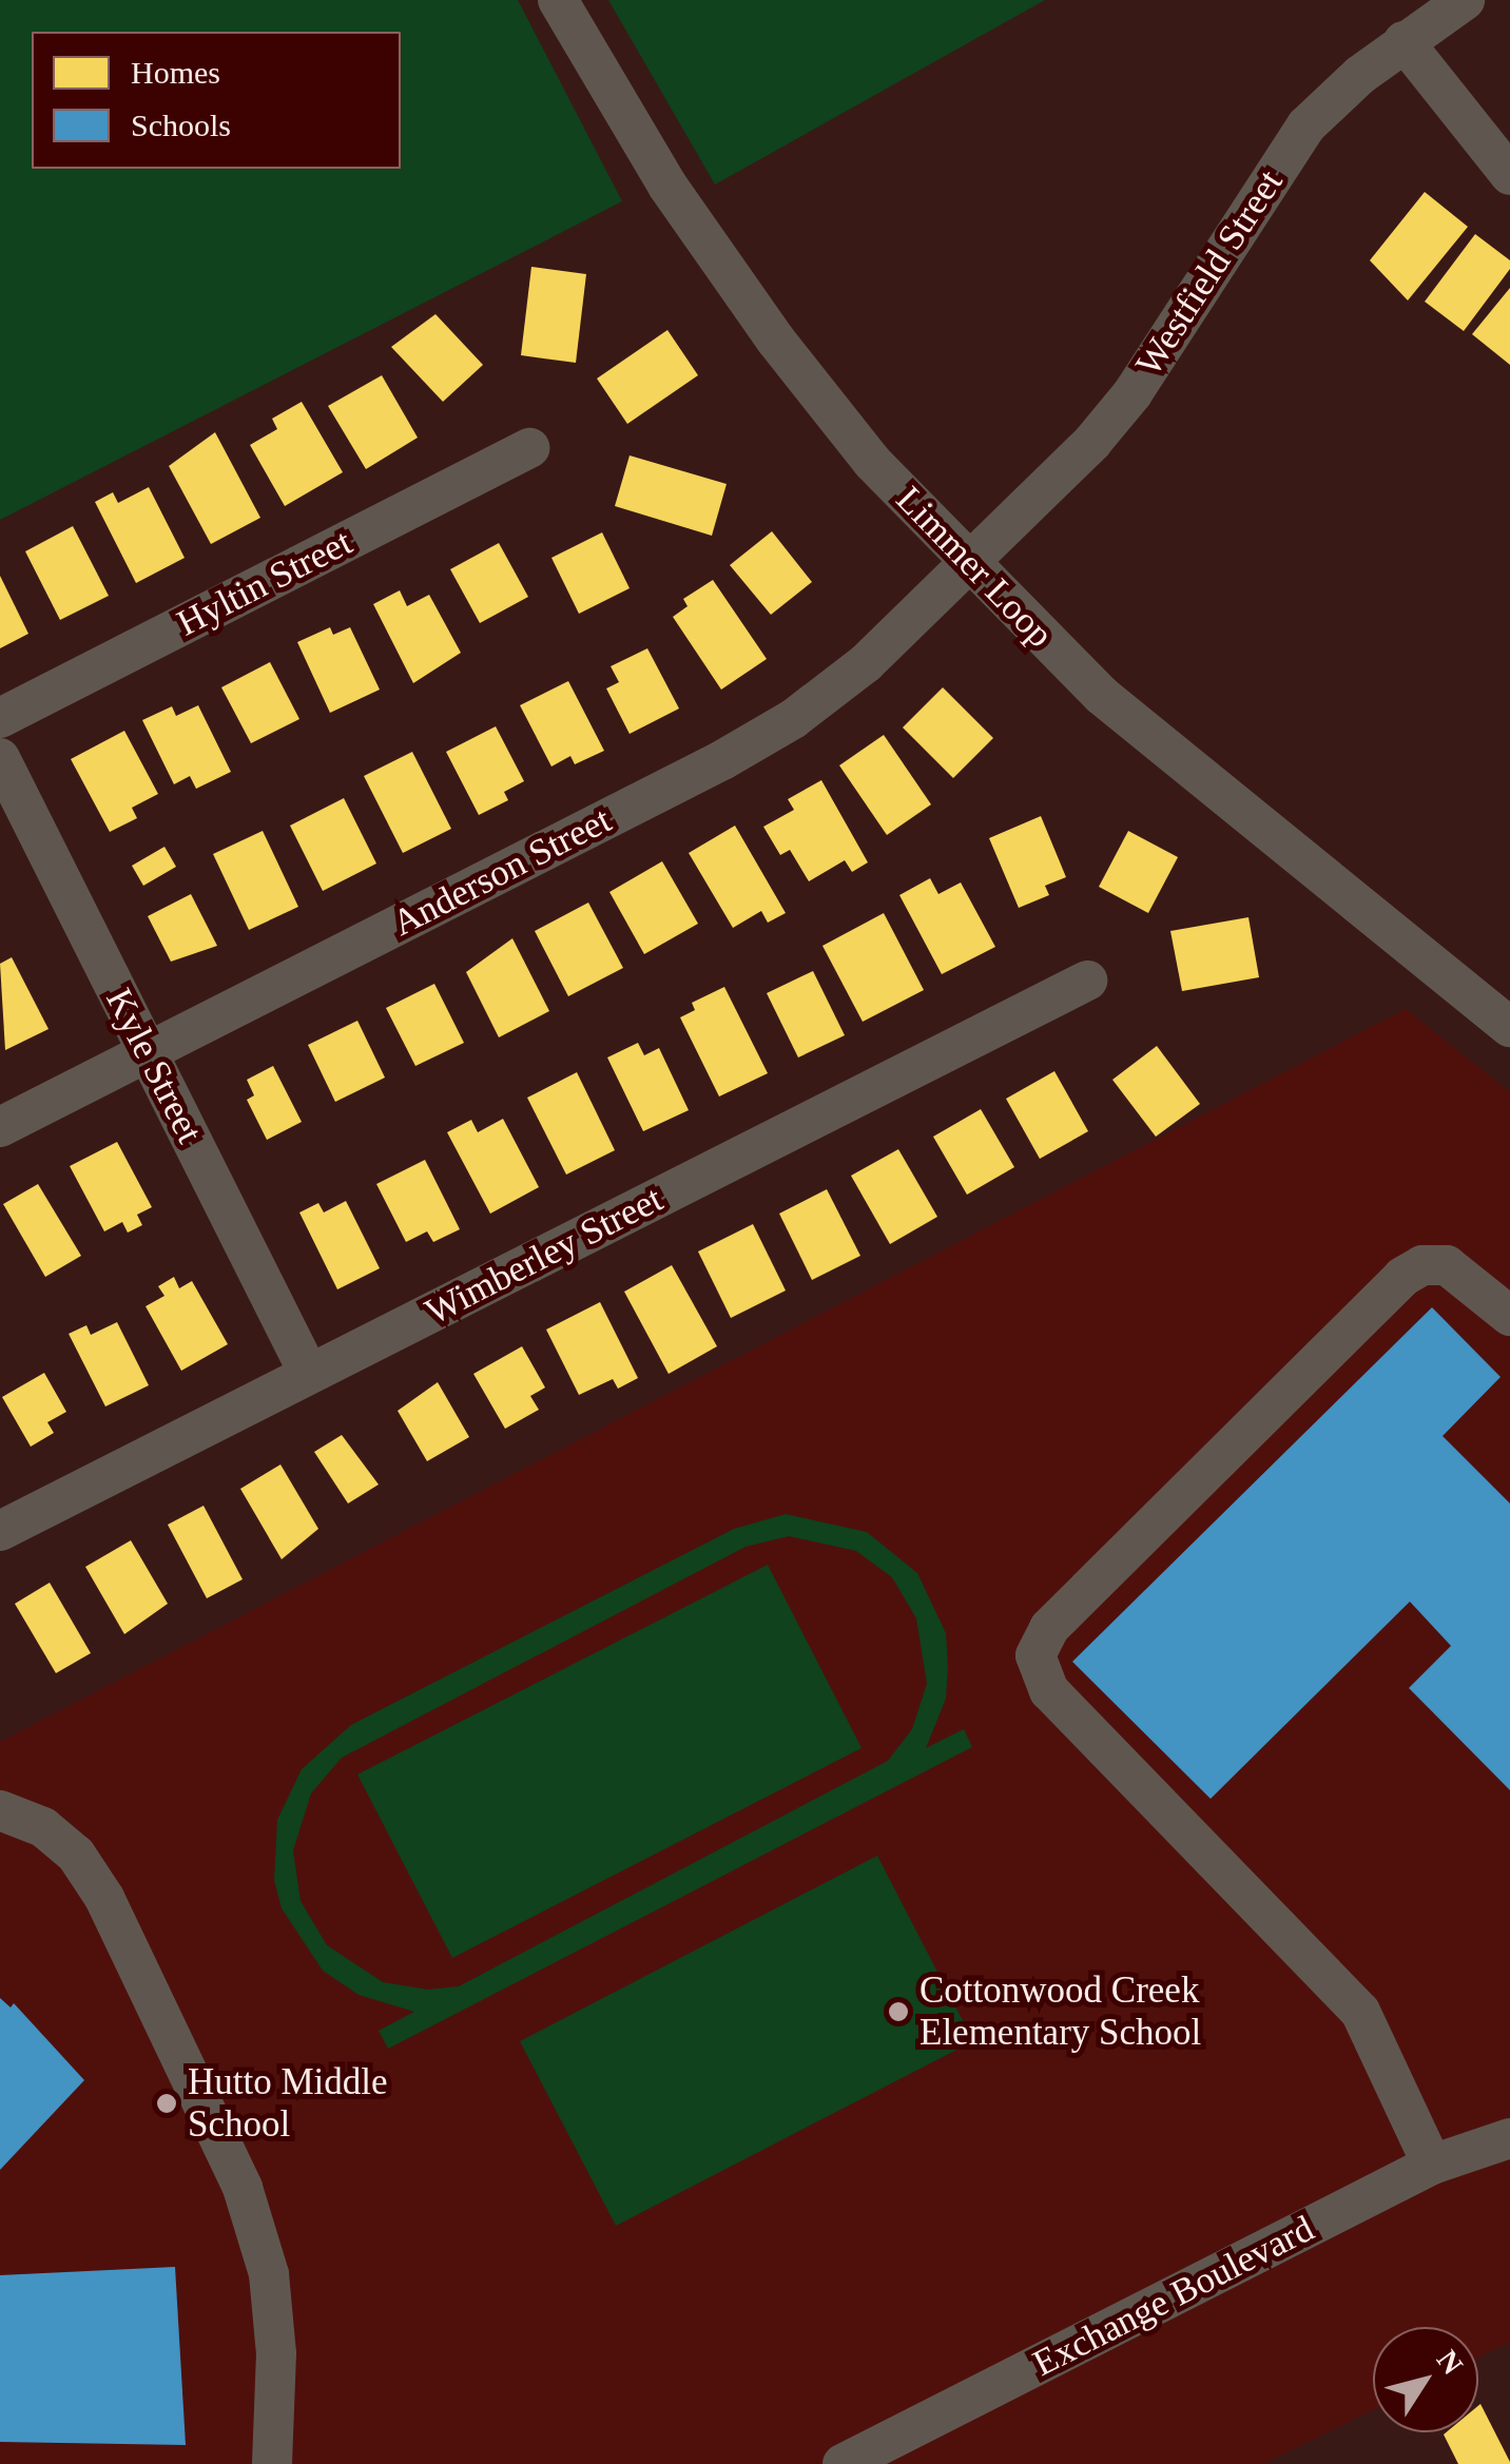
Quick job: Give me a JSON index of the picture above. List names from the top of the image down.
{
  "streets": {
    "street": [
      "Westfield Street",
      "Limmer Loop",
      "Hyltin Street",
      "Anderson Street",
      "Kyle Street",
      "Wimberley Street",
      "Exchange Boulevard"
    ]
  },
  "crossings": [
    ["Westfield Street", "Limmer Loop"],
    ["Westfield Street", "Anderson Street"],
    ["Limmer Loop", "Anderson Street"],
    ["Anderson Street", "Kyle Street"],
    ["Kyle Street", "Wimberley Street"]
  ],
  "places": ["Cottonwood Creek Elementary School", "Hutto Middle School"],
  "legend": ["Homes", "Schools"],
  "north": "top right"
}
